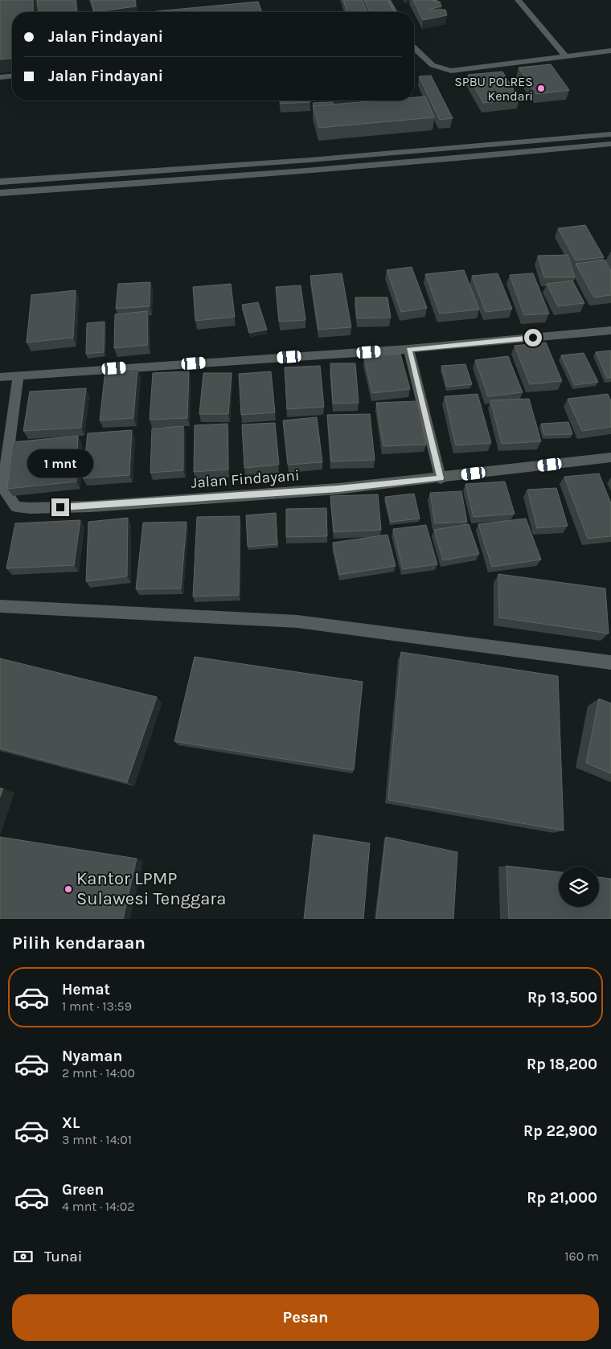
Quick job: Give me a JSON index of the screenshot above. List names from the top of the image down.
{
  "streets": {
    "street": ["Jalan Findayani"]
  },
  "places": ["SPBU POLRES Kendari", "Kantor LPMP Sulawesi Tenggara"],
  "page": {
    "banner": ["Jalan Findayani", "Jalan Findayani"],
    "bubble": "1 mnt",
    "heading": "Pilih kendaraan",
    "list": [
      {
        "name": "Hemat",
        "note": "1 mnt · 13:59",
        "value": "Rp 13,500"
      },
      {
        "name": "Nyaman",
        "note": "2 mnt · 14:00",
        "value": "Rp 18,200"
      },
      {
        "name": "XL",
        "note": "3 mnt · 14:01",
        "value": "Rp 22,900"
      },
      {
        "name": "Green",
        "note": "4 mnt · 14:02",
        "value": "Rp 21,000"
      }
    ],
    "pay": ["Tunai", "160 m"],
    "buttons": "Pesan"
  }
}
